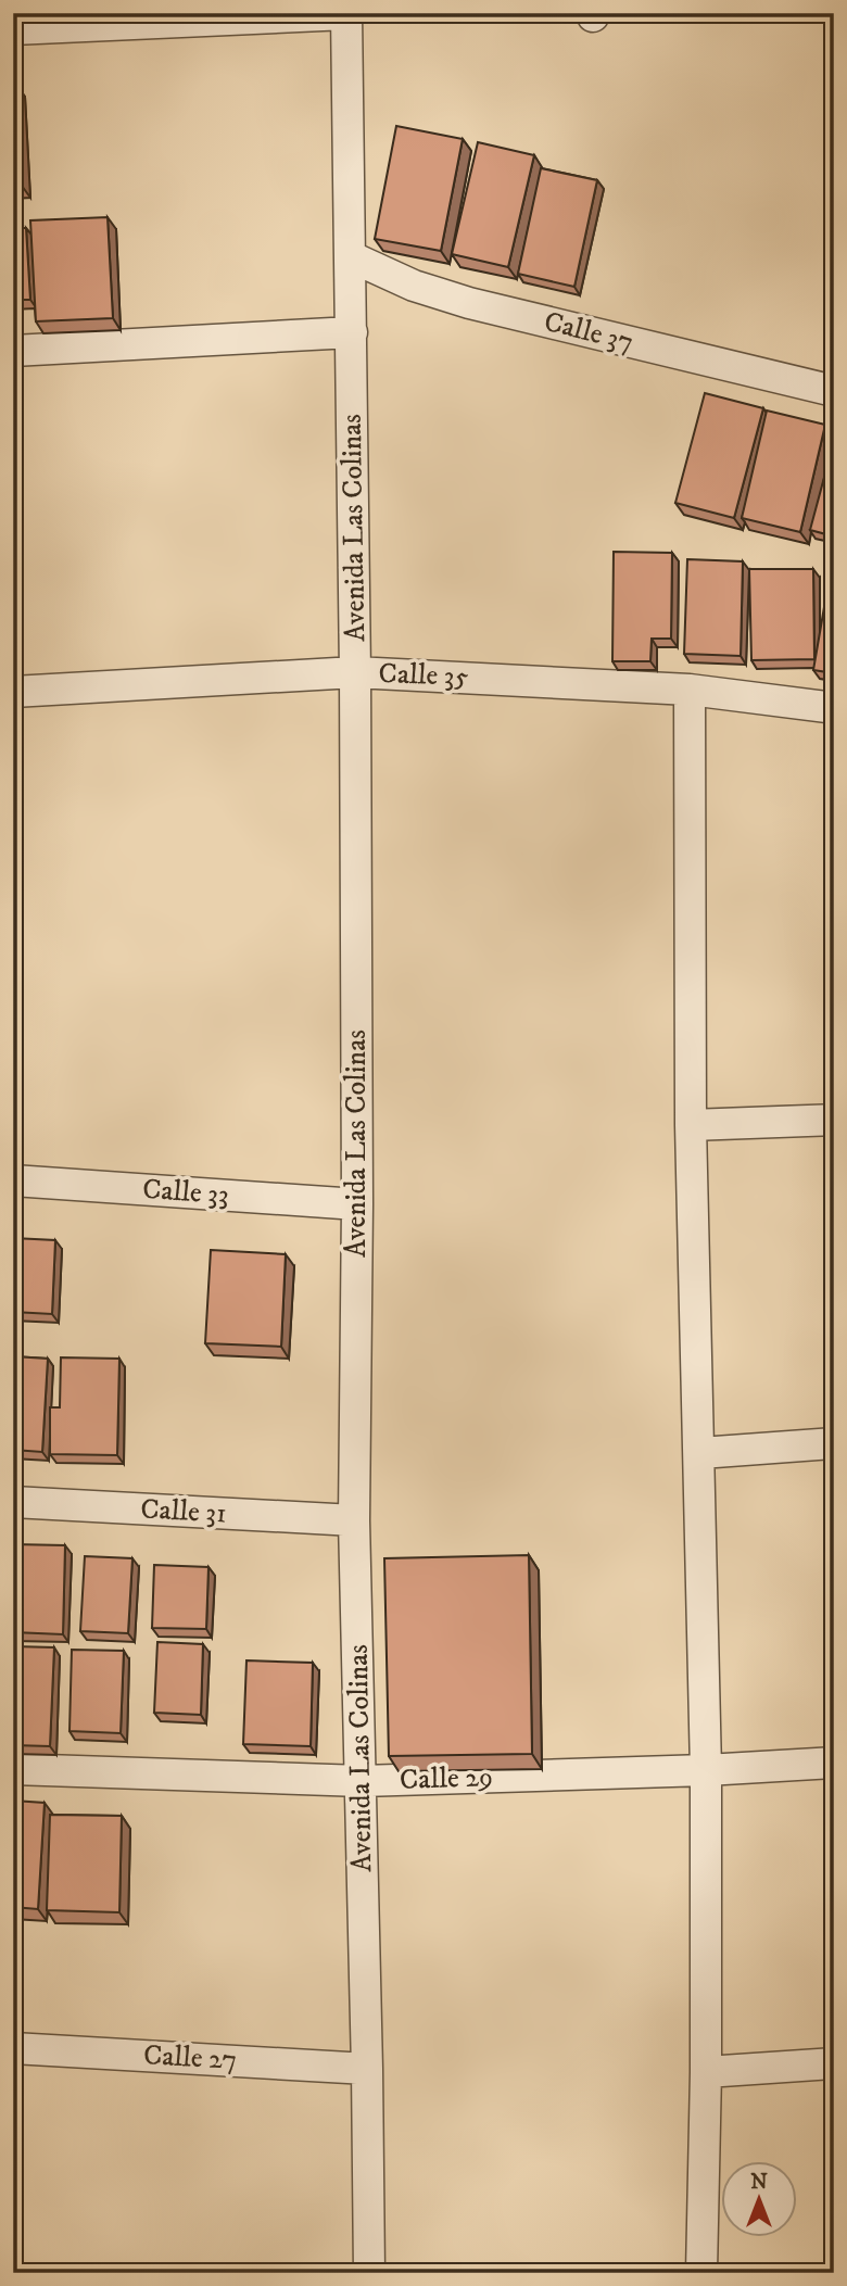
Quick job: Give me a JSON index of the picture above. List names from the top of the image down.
{
  "streets": {
    "street": [
      "Calle 37",
      "Avenida Las Colinas",
      "Calle 35",
      "Calle 33",
      "Calle 31",
      "Calle 29",
      "Calle 27"
    ]
  },
  "crossings": [
    ["Calle 37", "Avenida Las Colinas"],
    ["Avenida Las Colinas", "Calle 35"],
    ["Avenida Las Colinas", "Calle 33"],
    ["Avenida Las Colinas", "Calle 31"],
    ["Avenida Las Colinas", "Calle 29"],
    ["Avenida Las Colinas", "Calle 27"]
  ],
  "north": "top"
}
